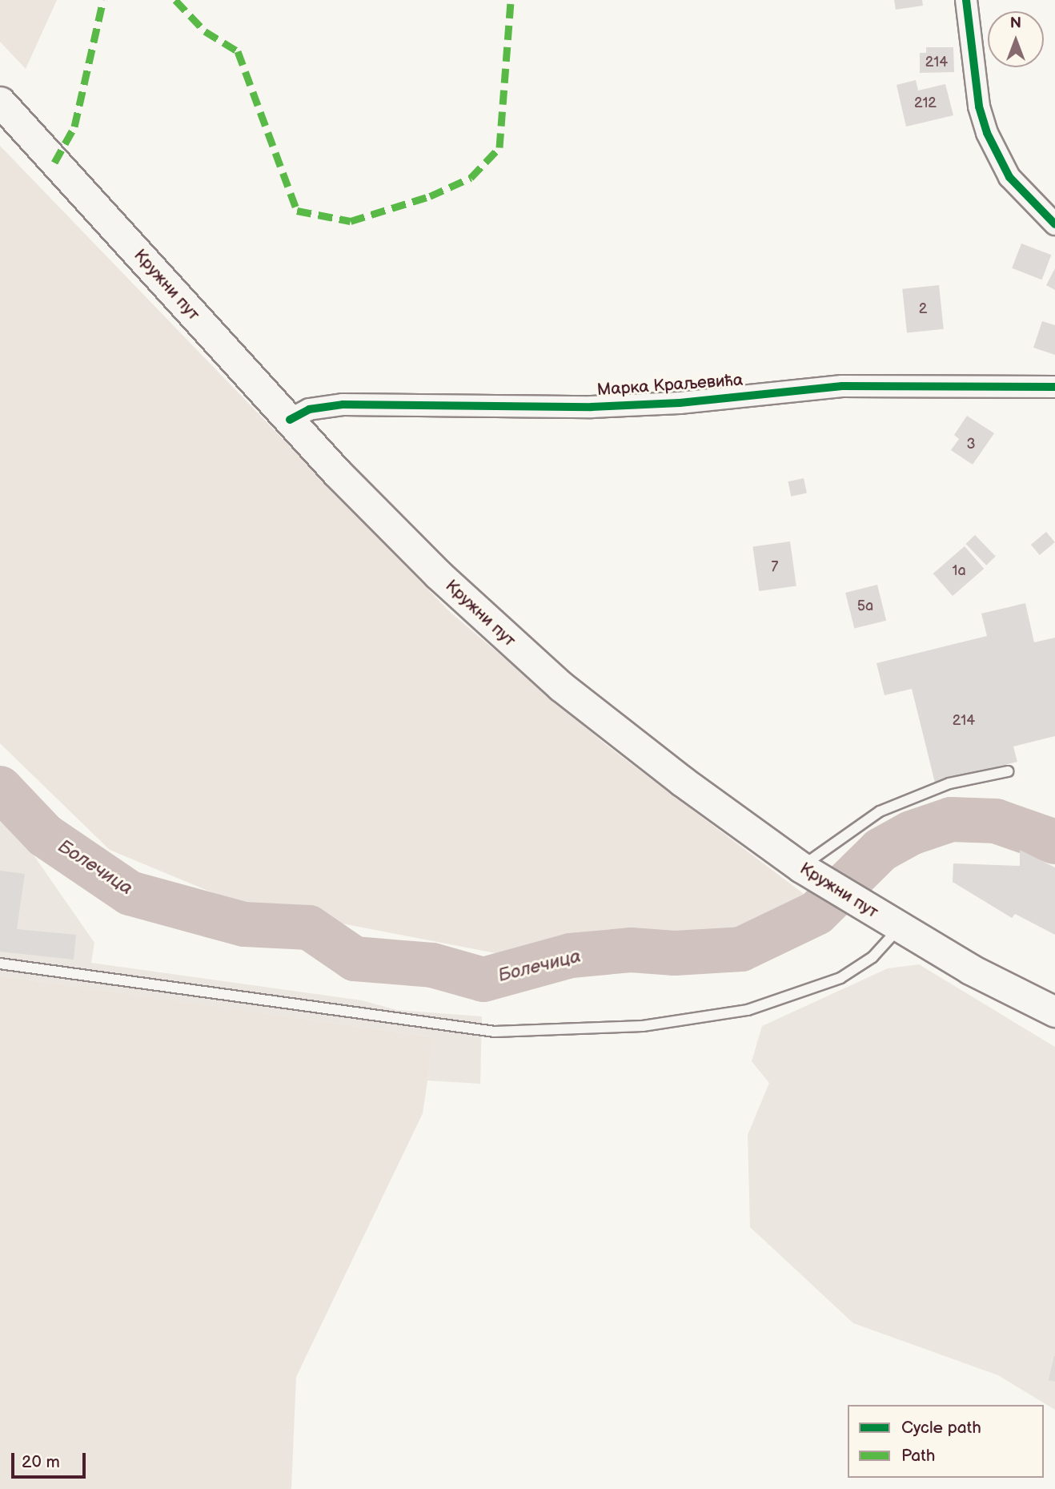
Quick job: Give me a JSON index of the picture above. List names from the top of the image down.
{
  "streets": {
    "main road": ["Кружни пут"],
    "street": ["Марка Краљевића"]
  },
  "crossings": [
    ["Кружни пут", "Марка Краљевића"]
  ],
  "water": ["Болечица"],
  "house_numbers": [
    "214",
    "212",
    "2",
    "3",
    "7",
    "1a",
    "5a",
    "214"
  ],
  "legend": ["Cycle path", "Path"],
  "scale_bar": "20 m",
  "north": "top"
}
